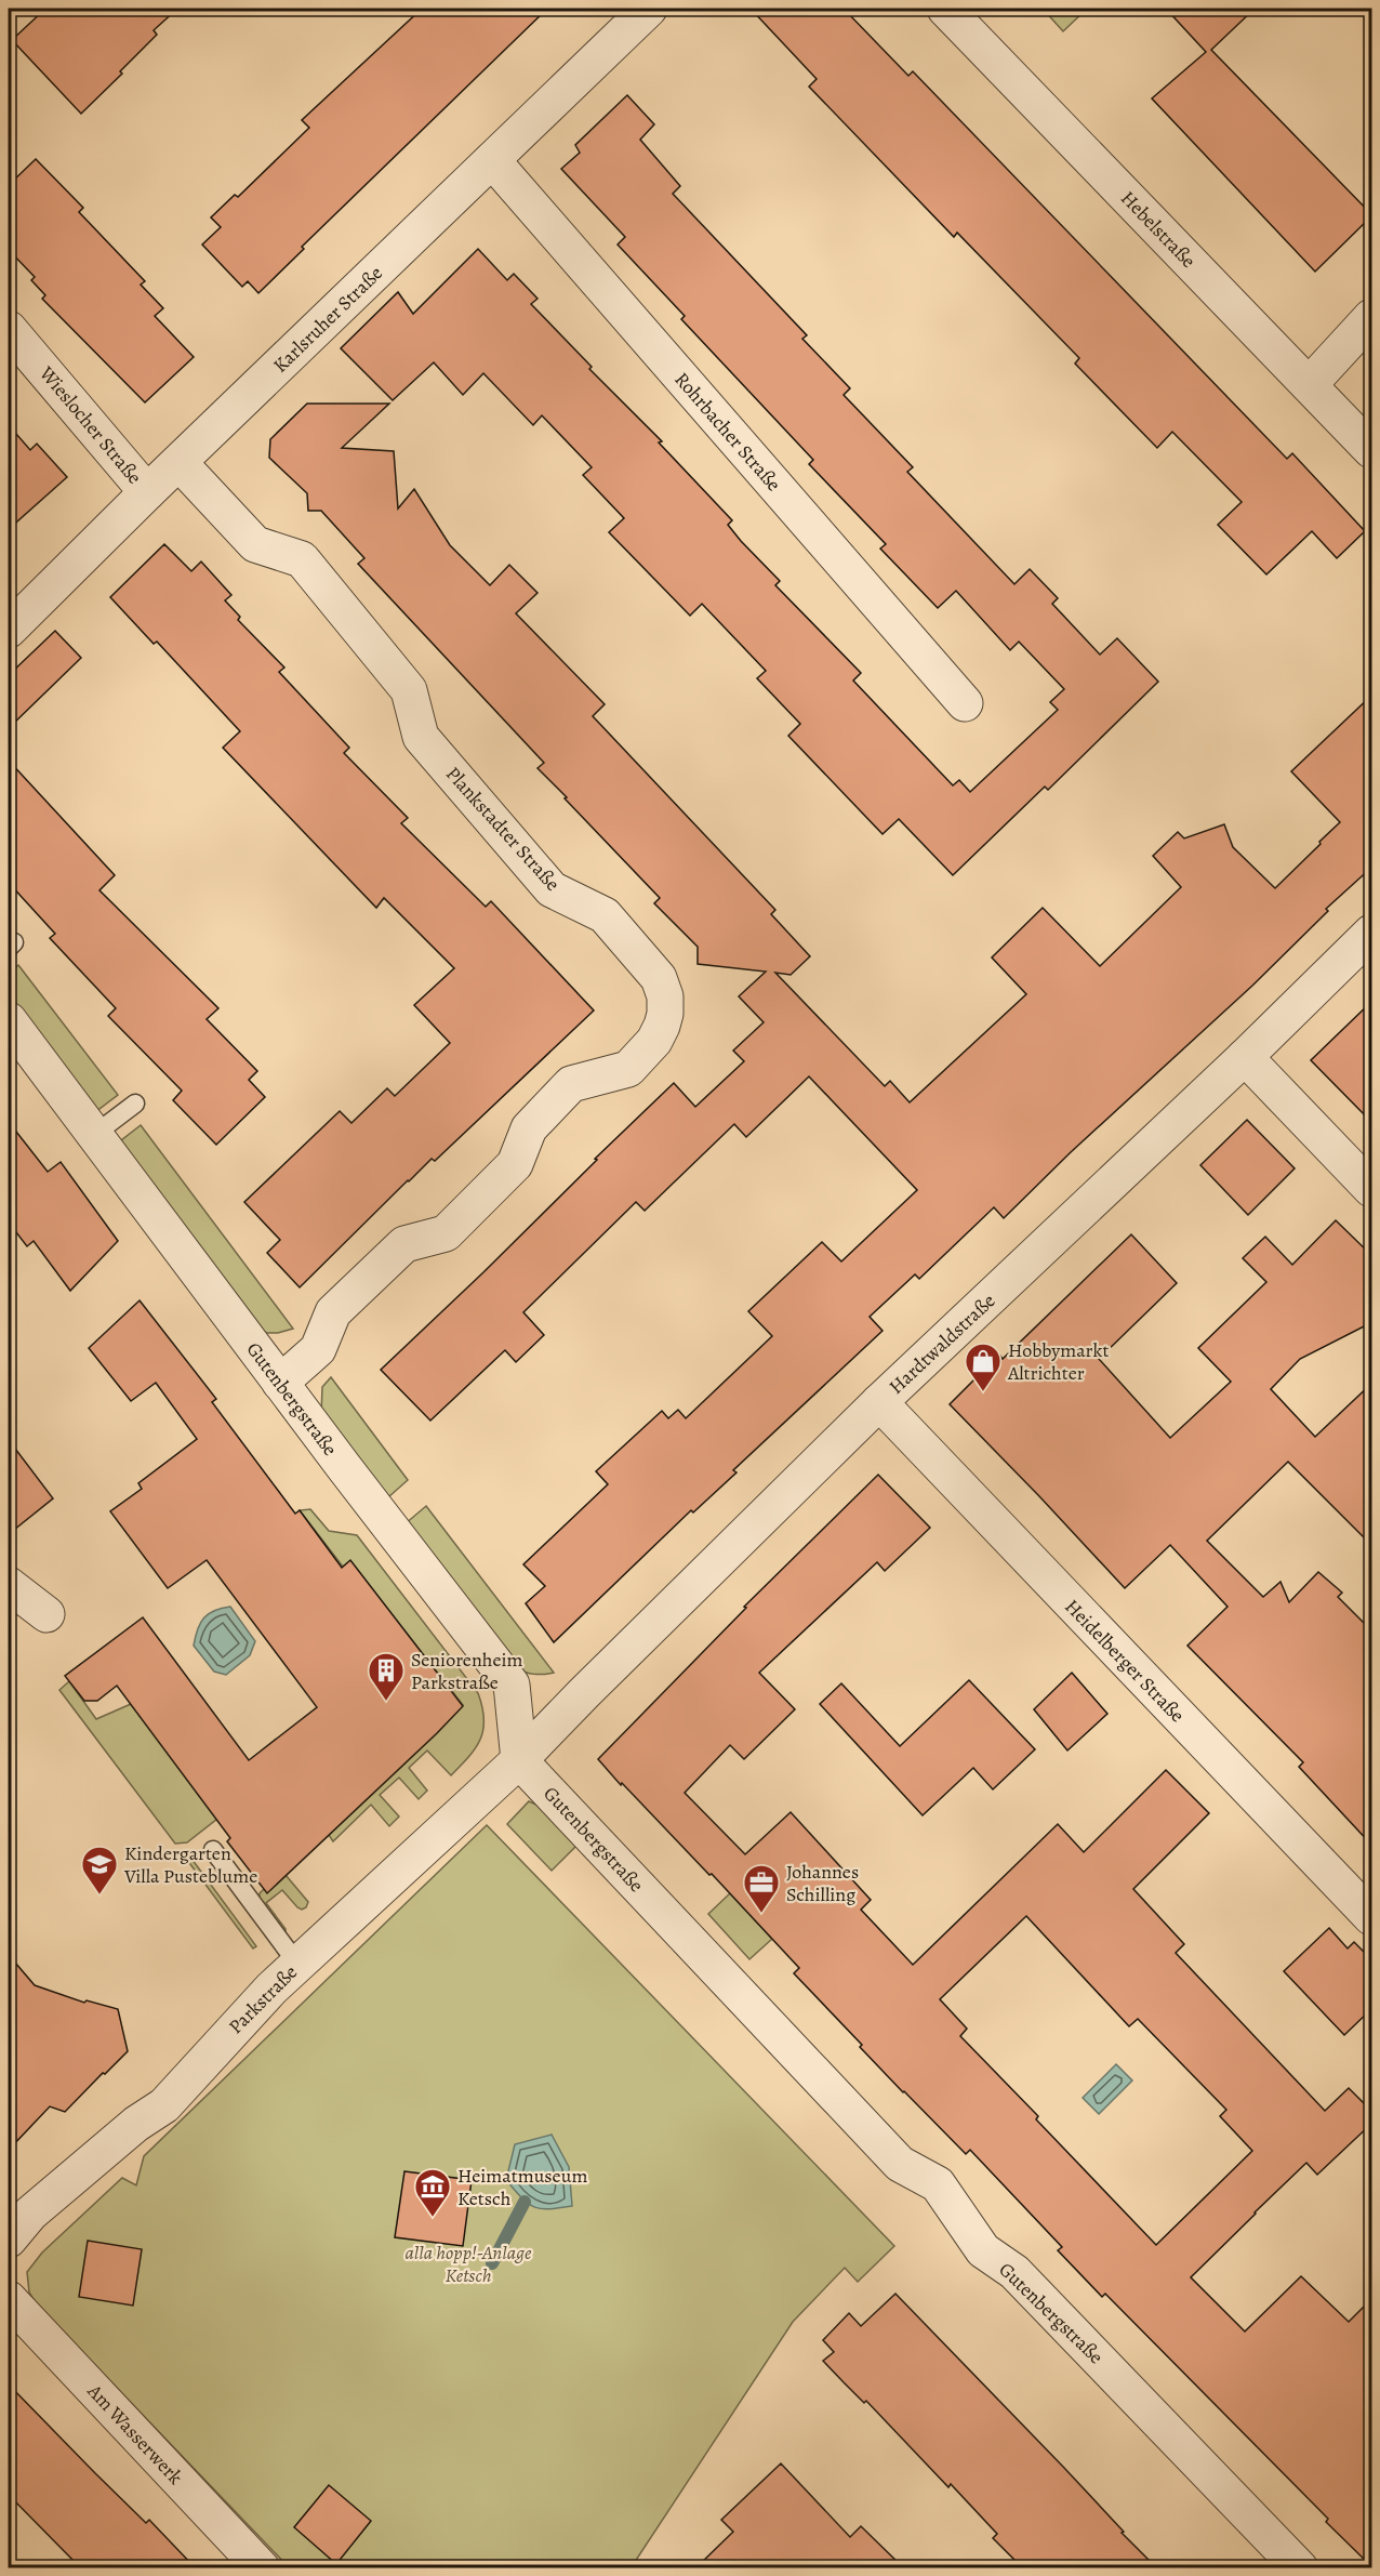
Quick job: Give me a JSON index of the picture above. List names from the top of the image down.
{
  "streets": {
    "street": [
      "Hebelstraße",
      "Karlsruher Straße",
      "Wieslocher Straße",
      "Rohrbacher Straße",
      "Plankstadter Straße",
      "Hardtwaldstraße",
      "Gutenbergstraße",
      "Heidelberger Straße",
      "Parkstraße",
      "Am Wasserwerk"
    ]
  },
  "crossings": [
    ["Karlsruher Straße", "Wieslocher Straße"],
    ["Karlsruher Straße", "Rohrbacher Straße"],
    ["Karlsruher Straße", "Plankstadter Straße"],
    ["Plankstadter Straße", "Gutenbergstraße"],
    ["Hardtwaldstraße", "Gutenbergstraße"],
    ["Hardtwaldstraße", "Heidelberger Straße"],
    ["Hardtwaldstraße", "Parkstraße"],
    ["Gutenbergstraße", "Parkstraße"]
  ],
  "parks": ["alla hopp!-Anlage Ketsch"],
  "places": {
    "shop": ["Hobbymarkt Altrichter"],
    "building": ["Seniorenheim Parkstraße"],
    "school or university": ["Kindergarten Villa Pusteblume"],
    "office": ["Johannes Schilling"],
    "museum": ["Heimatmuseum Ketsch"]
  }
}
